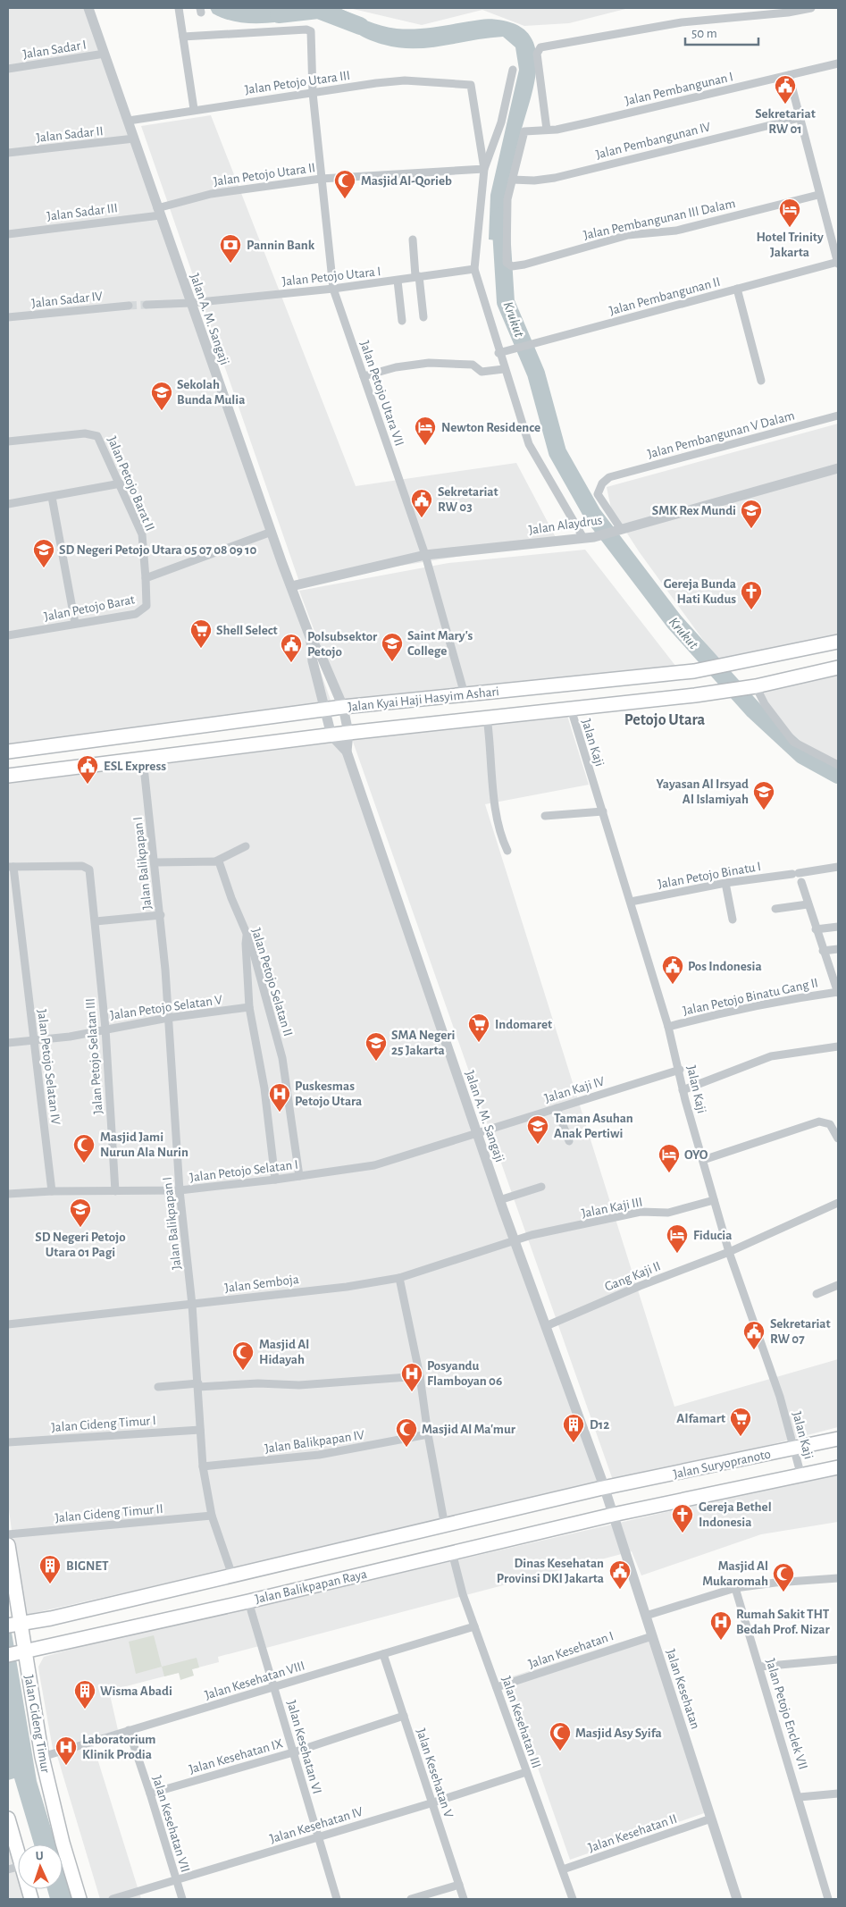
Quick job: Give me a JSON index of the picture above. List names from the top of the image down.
{
  "streets": {
    "main road": [
      "Jalan Kyai Haji Hasyim Ashari",
      "Jalan Suryopranoto",
      "Jalan Balikpapan Raya",
      "Jalan Cideng Timur"
    ],
    "street": [
      "Jalan Sadar I",
      "Jalan Petojo Utara III",
      "Jalan Pembangunan I",
      "Jalan Sadar II",
      "Jalan Pembangunan IV",
      "Jalan Petojo Utara II",
      "Jalan Sadar III",
      "Jalan Pembangunan III Dalam",
      "Jalan Petojo Utara I",
      "Jalan Pembangunan II",
      "Jalan Sadar IV",
      "Jalan A. M. Sangaji",
      "Jalan Petojo Utara VII",
      "Jalan Pembangunan V Dalam",
      "Jalan Petojo Barat II",
      "Jalan Alaydrus",
      "Jalan Petojo Barat",
      "Jalan Kaji",
      "Jalan Balikpapan I",
      "Jalan Petojo Binatu I",
      "Jalan Petojo Selatan II",
      "Jalan Petojo Binatu Gang II",
      "Jalan Petojo Selatan V",
      "Jalan Petojo Selatan III",
      "Jalan Petojo Selatan IV",
      "Jalan Kaji IV",
      "Jalan Petojo Selatan I",
      "Jalan Kaji III",
      "Gang Kaji II",
      "Jalan Semboja",
      "Jalan Cideng Timur I",
      "Jalan Balikpapan IV",
      "Jalan Cideng Timur II",
      "Jalan Kesehatan I",
      "Jalan Kesehatan VIII",
      "Jalan Kesehatan",
      "Jalan Petojo Enclek VII",
      "Jalan Kesehatan III",
      "Jalan Kesehatan VI",
      "Jalan Kesehatan IX",
      "Jalan Kesehatan V",
      "Jalan Kesehatan VII",
      "Jalan Kesehatan IV",
      "Jalan Kesehatan II"
    ]
  },
  "crossings": [
    ["Jalan Sadar I", "Jalan A. M. Sangaji"],
    ["Jalan Petojo Utara III", "Jalan Petojo Utara II"],
    ["Jalan Petojo Utara III", "Jalan A. M. Sangaji"],
    ["Jalan Petojo Utara III", "Jalan Petojo Utara VII"],
    ["Jalan Pembangunan I", "Jalan Pembangunan IV"],
    ["Jalan Pembangunan I", "Jalan Pembangunan III Dalam"],
    ["Jalan Sadar II", "Jalan A. M. Sangaji"],
    ["Jalan Pembangunan IV", "Jalan Pembangunan III Dalam"],
    ["Jalan Petojo Utara II", "Jalan Sadar III"],
    ["Jalan Petojo Utara II", "Jalan A. M. Sangaji"],
    ["Jalan Petojo Utara II", "Jalan Petojo Utara VII"],
    ["Jalan Sadar III", "Jalan A. M. Sangaji"],
    ["Jalan Petojo Utara I", "Jalan A. M. Sangaji"],
    ["Jalan Petojo Utara I", "Jalan Petojo Utara VII"],
    ["Jalan A. M. Sangaji", "Jalan Alaydrus"],
    ["Jalan A. M. Sangaji", "Jalan Petojo Barat"],
    ["Jalan A. M. Sangaji", "Jalan Kyai Haji Hasyim Ashari"],
    ["Jalan A. M. Sangaji", "Jalan Kaji IV"],
    ["Jalan A. M. Sangaji", "Jalan Petojo Selatan I"],
    ["Jalan A. M. Sangaji", "Jalan Kaji III"],
    ["Jalan A. M. Sangaji", "Gang Kaji II"],
    ["Jalan A. M. Sangaji", "Jalan Semboja"],
    ["Jalan A. M. Sangaji", "Jalan Suryopranoto"],
    ["Jalan A. M. Sangaji", "Jalan Balikpapan Raya"],
    ["Jalan A. M. Sangaji", "Jalan Kesehatan"],
    ["Jalan Petojo Utara VII", "Jalan Alaydrus"],
    ["Jalan Petojo Utara VII", "Jalan Kyai Haji Hasyim Ashari"],
    ["Jalan Pembangunan V Dalam", "Jalan Alaydrus"],
    ["Jalan Petojo Barat II", "Jalan Petojo Barat"],
    ["Jalan Kyai Haji Hasyim Ashari", "Jalan Kaji"],
    ["Jalan Kyai Haji Hasyim Ashari", "Jalan Balikpapan I"],
    ["Jalan Kaji", "Jalan Petojo Binatu I"],
    ["Jalan Kaji", "Jalan Petojo Binatu Gang II"],
    ["Jalan Kaji", "Jalan Kaji IV"],
    ["Jalan Kaji", "Jalan Kaji III"],
    ["Jalan Kaji", "Gang Kaji II"],
    ["Jalan Kaji", "Jalan Suryopranoto"],
    ["Jalan Balikpapan I", "Jalan Petojo Selatan V"],
    ["Jalan Balikpapan I", "Jalan Petojo Selatan I"],
    ["Jalan Balikpapan I", "Jalan Semboja"],
    ["Jalan Balikpapan I", "Jalan Cideng Timur I"],
    ["Jalan Balikpapan I", "Jalan Balikpapan IV"],
    ["Jalan Balikpapan I", "Jalan Cideng Timur II"],
    ["Jalan Balikpapan I", "Jalan Balikpapan Raya"],
    ["Jalan Petojo Selatan II", "Jalan Petojo Selatan I"],
    ["Jalan Petojo Selatan V", "Jalan Petojo Selatan III"],
    ["Jalan Petojo Selatan V", "Jalan Petojo Selatan IV"],
    ["Jalan Petojo Selatan III", "Jalan Petojo Selatan IV"],
    ["Jalan Petojo Selatan III", "Jalan Petojo Selatan I"],
    ["Jalan Petojo Selatan IV", "Jalan Petojo Selatan I"],
    ["Jalan Kaji IV", "Jalan Petojo Selatan I"],
    ["Jalan Kaji III", "Jalan Semboja"],
    ["Jalan Suryopranoto", "Jalan Balikpapan Raya"],
    ["Jalan Suryopranoto", "Jalan Kesehatan"],
    ["Jalan Balikpapan Raya", "Jalan Kesehatan"],
    ["Jalan Balikpapan Raya", "Jalan Kesehatan III"],
    ["Jalan Balikpapan Raya", "Jalan Cideng Timur"],
    ["Jalan Balikpapan Raya", "Jalan Kesehatan VI"],
    ["Jalan Kesehatan I", "Jalan Kesehatan"],
    ["Jalan Kesehatan I", "Jalan Kesehatan III"],
    ["Jalan Kesehatan VIII", "Jalan Kesehatan III"],
    ["Jalan Kesehatan VIII", "Jalan Cideng Timur"],
    ["Jalan Kesehatan VIII", "Jalan Kesehatan VI"],
    ["Jalan Kesehatan VIII", "Jalan Kesehatan V"],
    ["Jalan Kesehatan VIII", "Jalan Kesehatan VII"],
    ["Jalan Kesehatan", "Jalan Kesehatan II"],
    ["Jalan Kesehatan III", "Jalan Kesehatan IV"],
    ["Jalan Kesehatan III", "Jalan Kesehatan II"],
    ["Jalan Kesehatan VI", "Jalan Kesehatan IX"],
    ["Jalan Kesehatan VI", "Jalan Kesehatan IV"],
    ["Jalan Kesehatan IX", "Jalan Kesehatan V"],
    ["Jalan Kesehatan IX", "Jalan Kesehatan VII"],
    ["Jalan Kesehatan V", "Jalan Kesehatan IV"],
    ["Jalan Kesehatan VII", "Jalan Kesehatan IV"]
  ],
  "districts": ["Petojo Utara"],
  "water": ["Krukut"],
  "places": {
    "public building": [
      "Sekretariat RW 01",
      "Sekretariat RW 03",
      "Polsubsektor Petojo",
      "ESL Express",
      "Pos Indonesia",
      "Sekretariat RW 07",
      "Dinas Kesehatan Provinsi DKI Jakarta"
    ],
    "mosque": [
      "Masjid Al-Qorieb",
      "Masjid Jami Nurun Ala Nurin",
      "Masjid Al Hidayah",
      "Masjid Al Ma'mur",
      "Masjid Al Mukaromah",
      "Masjid Asy Syifa"
    ],
    "hotel": [
      "Hotel Trinity Jakarta",
      "Newton Residence",
      "OYO",
      "Fiducia"
    ],
    "bank": ["Pannin Bank"],
    "school or university": [
      "Sekolah Bunda Mulia",
      "SMK Rex Mundi",
      "SD Negeri Petojo Utara 05 07 08 09 10",
      "Saint Mary's College",
      "Yayasan Al Irsyad Al Islamiyah",
      "SMA Negeri 25 Jakarta",
      "Taman Asuhan Anak Pertiwi",
      "SD Negeri Petojo Utara 01 Pagi"
    ],
    "church": ["Gereja Bunda Hati Kudus", "Gereja Bethel Indonesia"],
    "supermarket": ["Shell Select", "Indomaret", "Alfamart"],
    "hospital": [
      "Puskesmas Petojo Utara",
      "Posyandu Flamboyan 06",
      "Rumah Sakit THT Bedah Prof. Nizar",
      "Laboratorium Klinik Prodia"
    ],
    "building": ["D12", "BIGNET", "Wisma Abadi"]
  },
  "scale_bar": "50 m",
  "north": "top"
}
